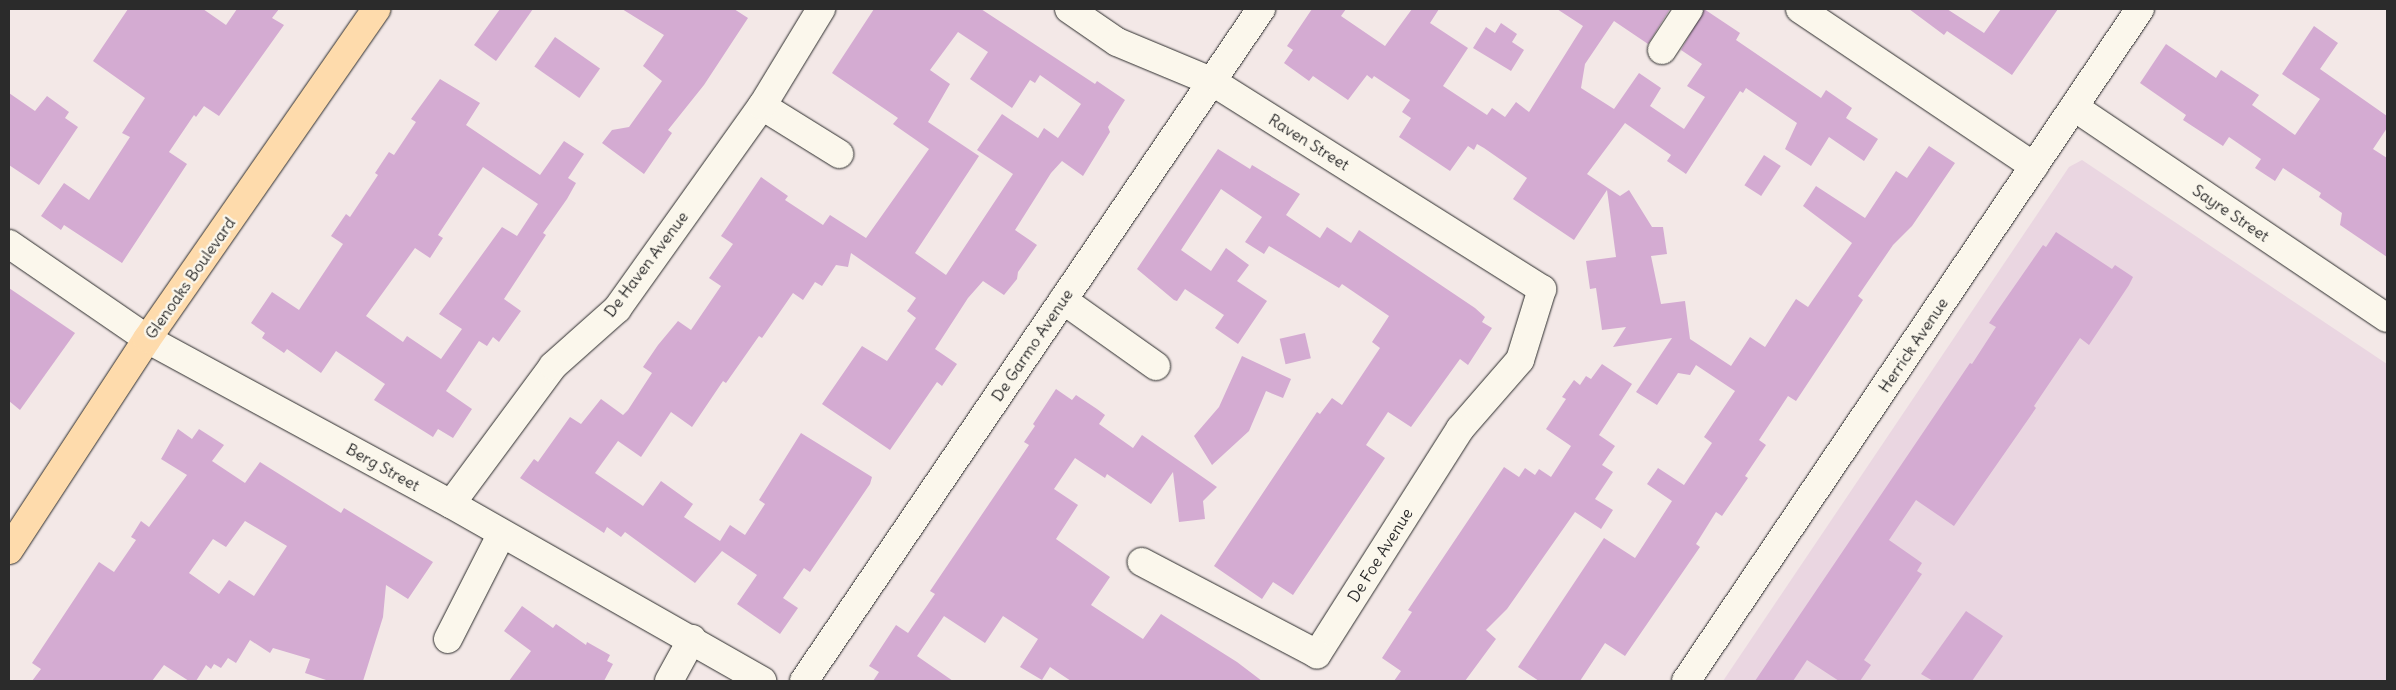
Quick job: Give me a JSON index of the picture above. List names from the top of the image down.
{
  "streets": {
    "main road": ["Glenoaks Boulevard"],
    "street": [
      "Raven Street",
      "Sayre Street",
      "De Haven Avenue",
      "De Garmo Avenue",
      "Herrick Avenue",
      "Berg Street",
      "De Foe Avenue"
    ]
  },
  "crossings": [
    ["Raven Street", "De Garmo Avenue"],
    ["Raven Street", "De Foe Avenue"],
    ["Sayre Street", "Herrick Avenue"],
    ["De Haven Avenue", "Berg Street"],
    ["Glenoaks Boulevard", "Berg Street"]
  ]
}
